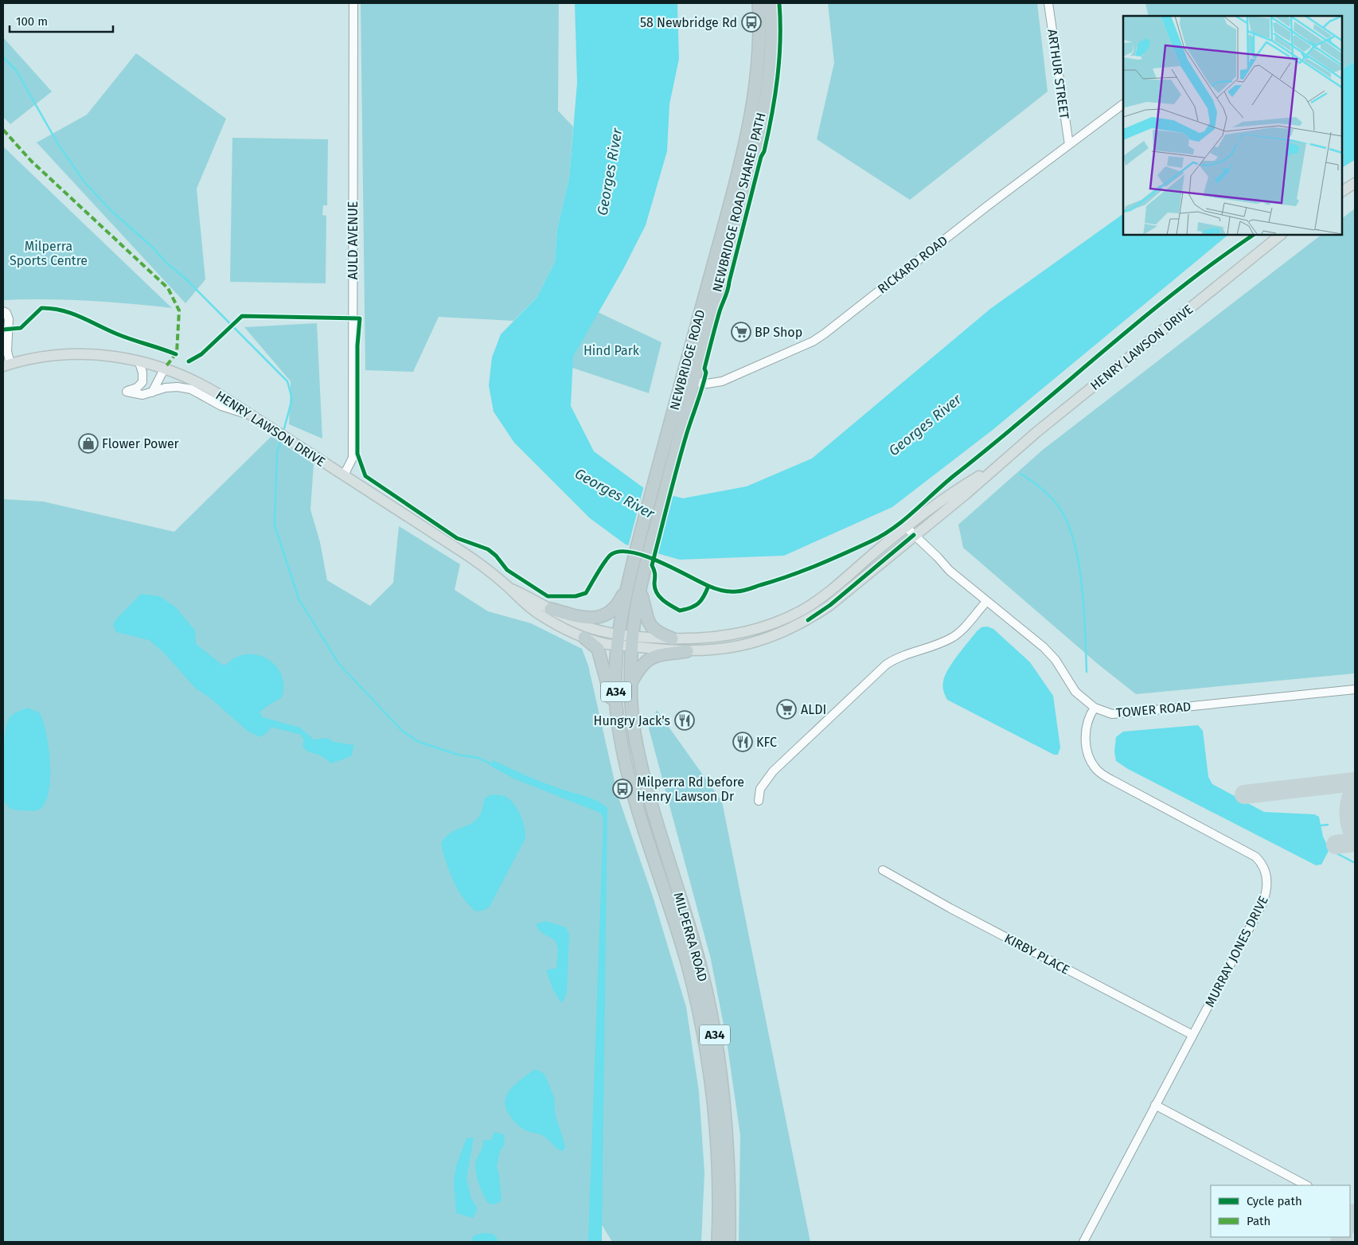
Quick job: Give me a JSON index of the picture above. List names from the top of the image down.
{
  "streets": {
    "highway": ["NEWBRIDGE ROAD", "A34", "MILPERRA ROAD"],
    "main road": ["HENRY LAWSON DRIVE"],
    "street": [
      "ARTHUR STREET",
      "AULD AVENUE",
      "RICKARD ROAD",
      "TOWER ROAD",
      "MURRAY JONES DRIVE",
      "KIRBY PLACE"
    ],
    "cycle path": ["NEWBRIDGE ROAD SHARED PATH"]
  },
  "crossings": [
    ["ARTHUR STREET", "RICKARD ROAD"],
    ["AULD AVENUE", "HENRY LAWSON DRIVE"],
    ["RICKARD ROAD", "NEWBRIDGE ROAD"],
    ["HENRY LAWSON DRIVE", "NEWBRIDGE ROAD"],
    ["HENRY LAWSON DRIVE", "TOWER ROAD"],
    ["HENRY LAWSON DRIVE", "MILPERRA ROAD"],
    ["NEWBRIDGE ROAD", "MILPERRA ROAD"],
    ["TOWER ROAD", "MURRAY JONES DRIVE"],
    ["MURRAY JONES DRIVE", "KIRBY PLACE"]
  ],
  "water": ["Georges River"],
  "parks": ["Milperra Sports Centre", "Hind Park"],
  "places": {
    "bus stop": ["58 Newbridge Rd", "Milperra Rd before Henry Lawson Dr"],
    "supermarket": ["BP Shop", "ALDI"],
    "shop": ["Flower Power"],
    "restaurant": ["Hungry Jack's", "KFC"]
  },
  "legend": ["Cycle path", "Path"],
  "scale_bar": "100 m"
}
